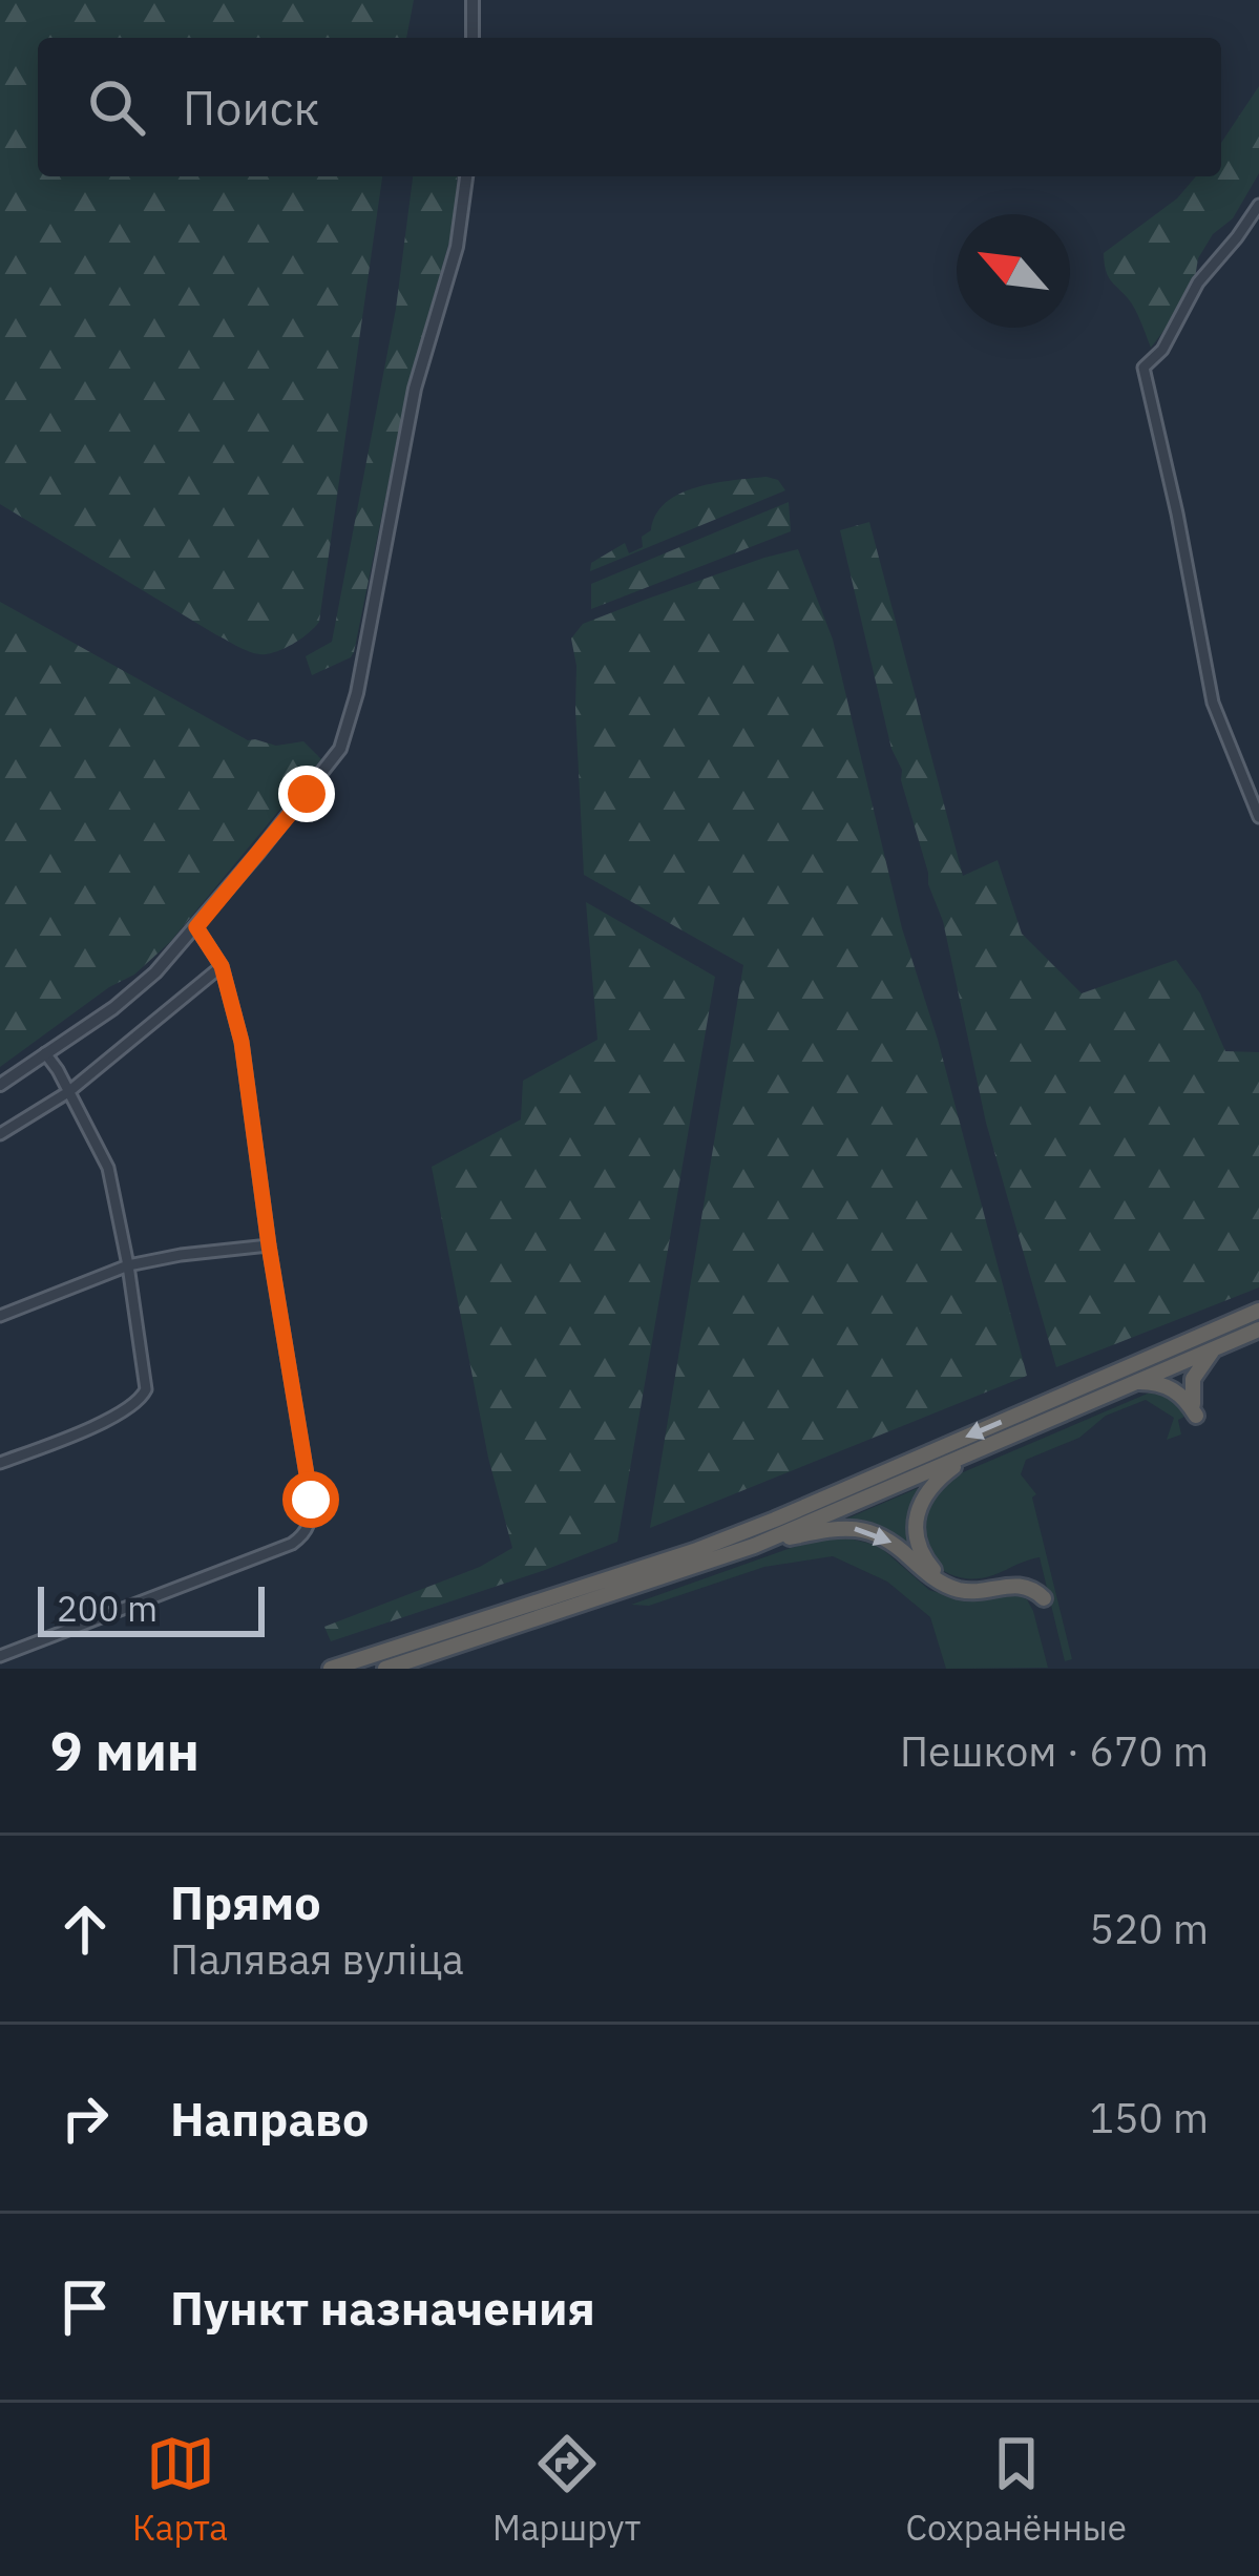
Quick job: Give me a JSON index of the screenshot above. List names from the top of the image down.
{
  "scale_bar": "200 m",
  "north": "top left",
  "page": {
    "search": "Поиск",
    "scale": "200 m",
    "heading": ["9 мин", "Пешком · 670 m"],
    "list": [
      ["Прямо", "Палявая вуліца", "520 m"],
      ["Направо", "150 m"],
      "Пункт назначения"
    ],
    "nav": ["Карта", "Маршрут", "Сохранённые"]
  }
}
